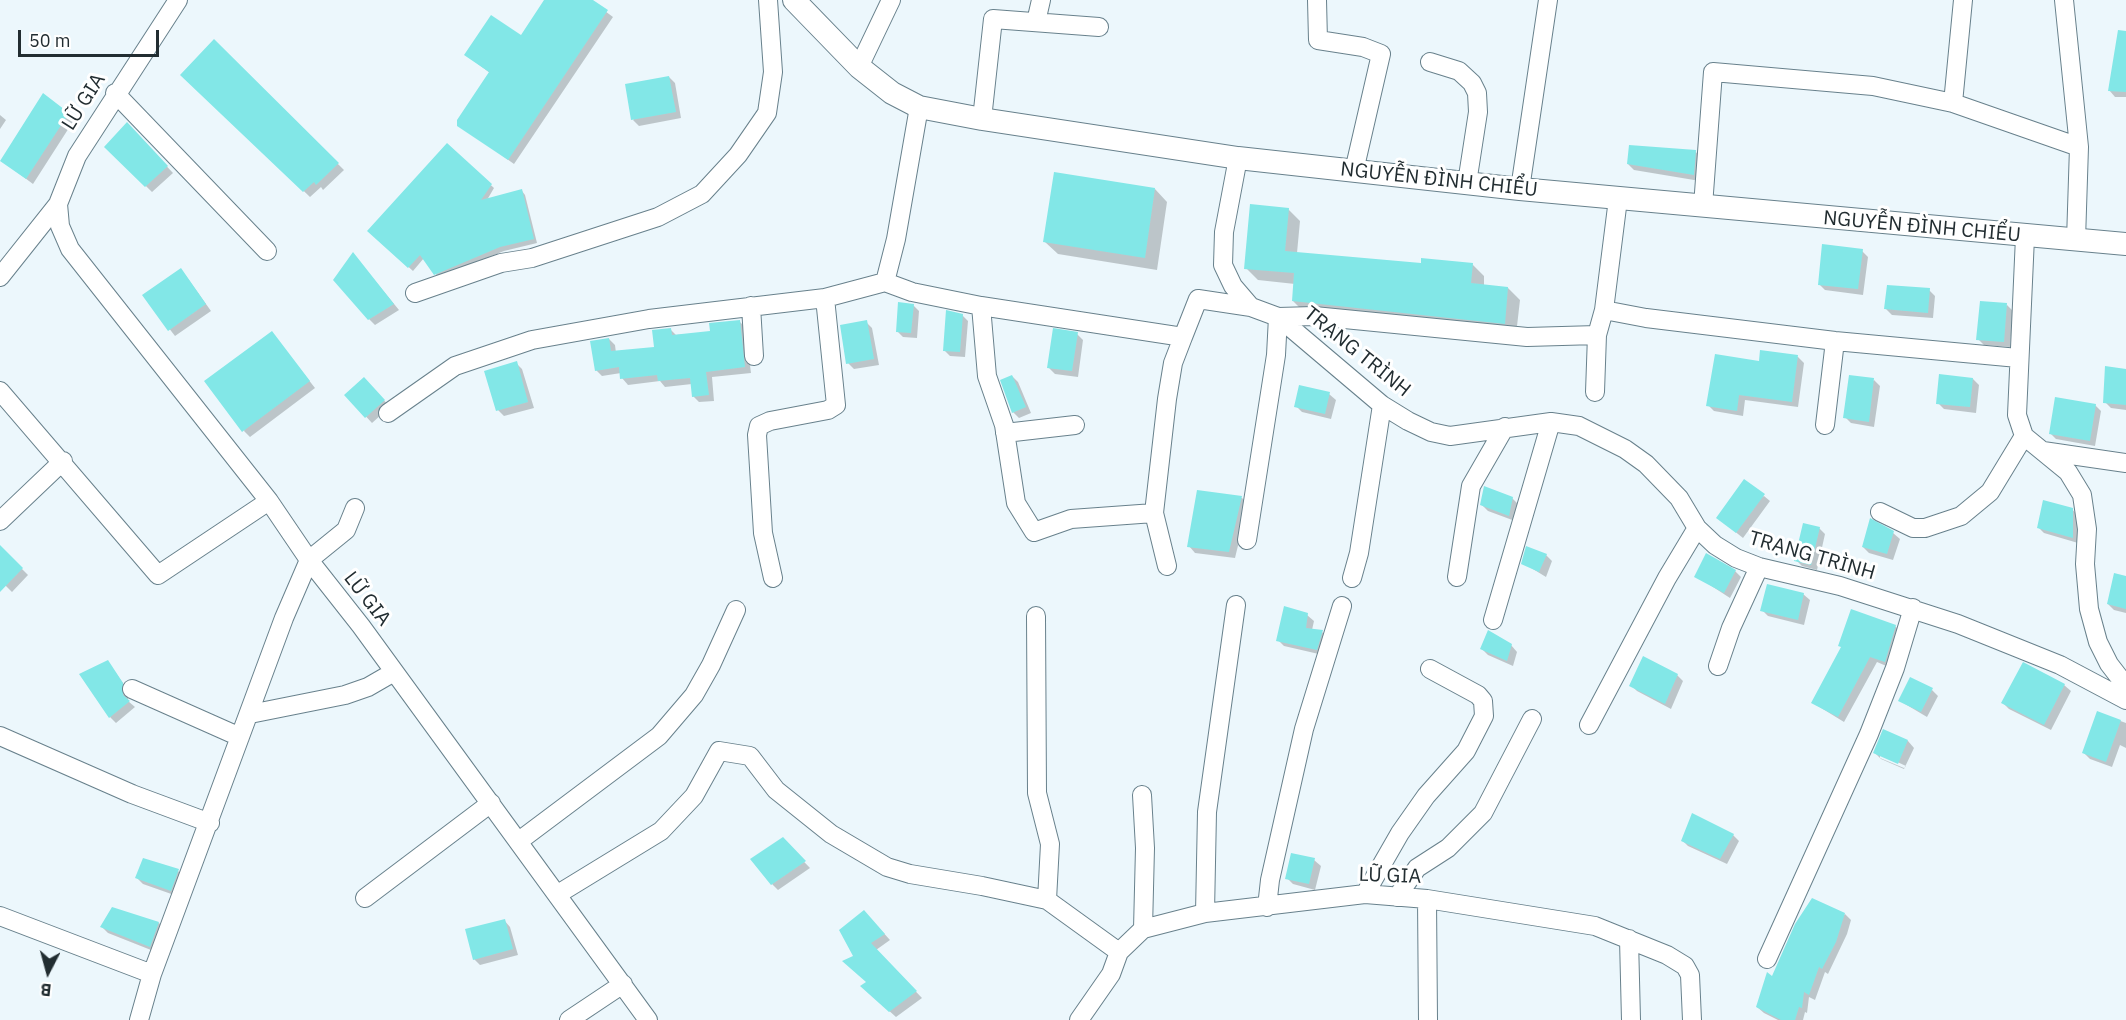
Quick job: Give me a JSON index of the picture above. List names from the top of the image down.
{
  "streets": {
    "main road": ["NGUYỄN ĐÌNH CHIỂU"],
    "street": ["LỮ GIA", "TRẠNG TRÌNH"]
  },
  "scale_bar": "50 m",
  "north": "bottom"
}
